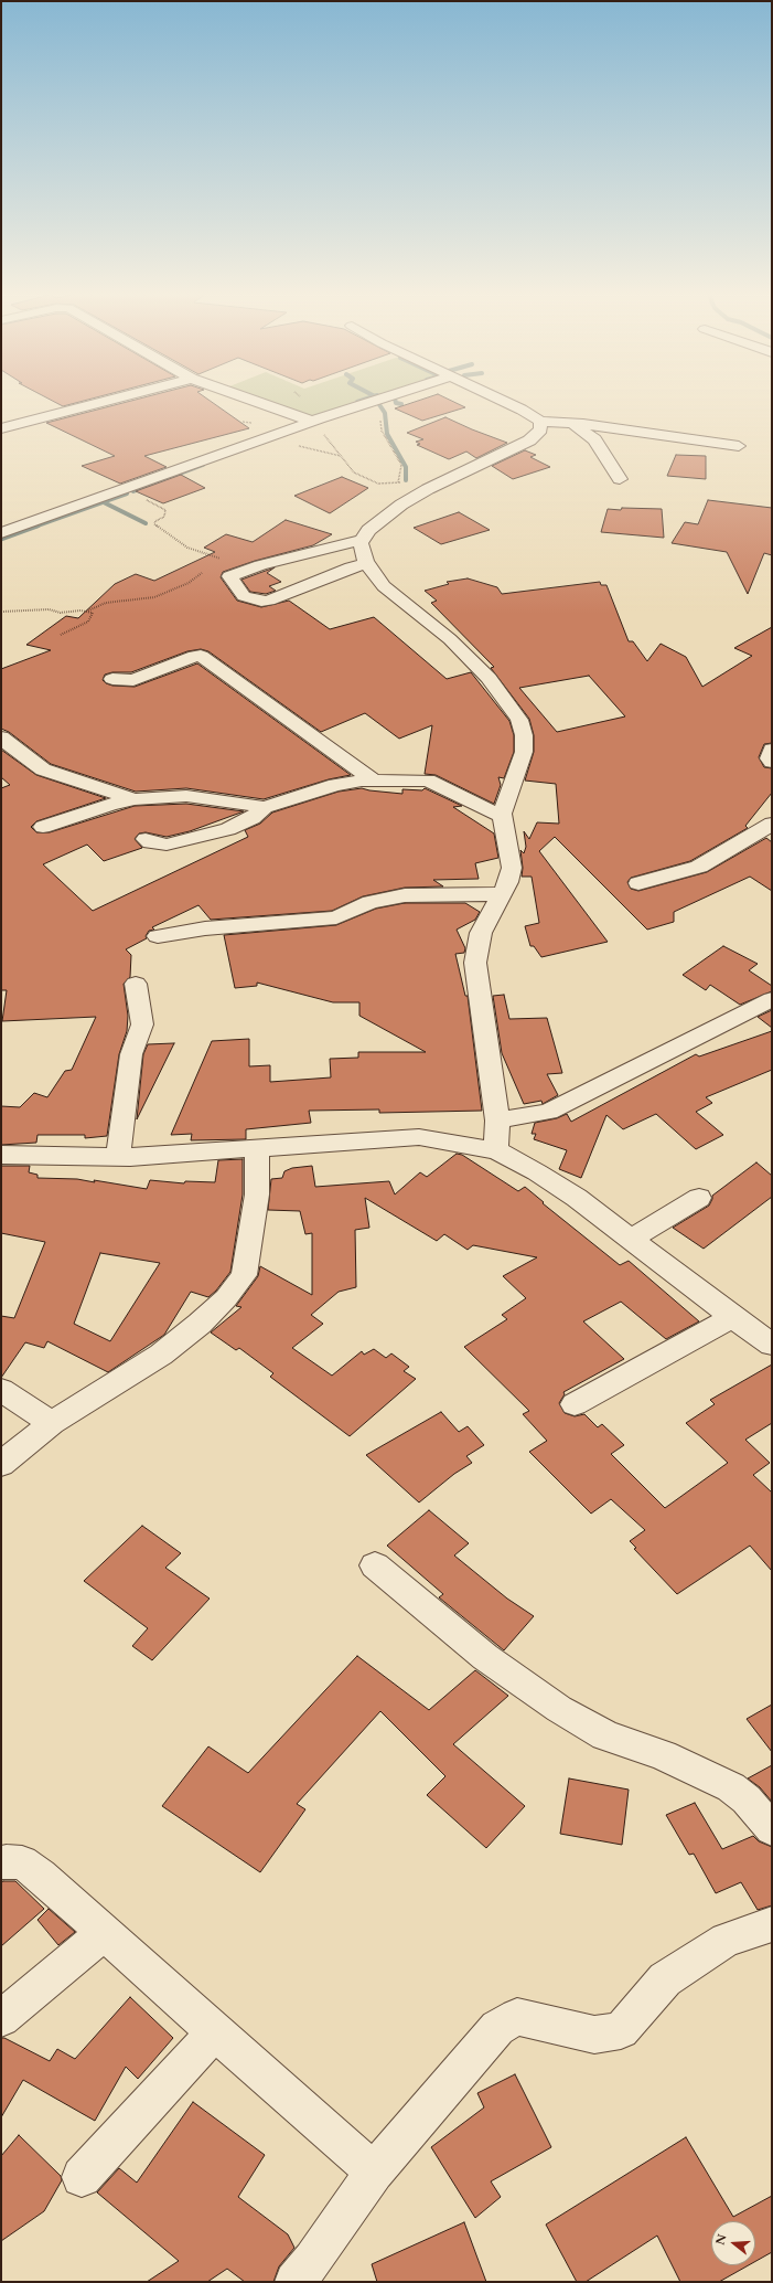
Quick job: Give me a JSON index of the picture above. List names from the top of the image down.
{
  "north": "left"
}
